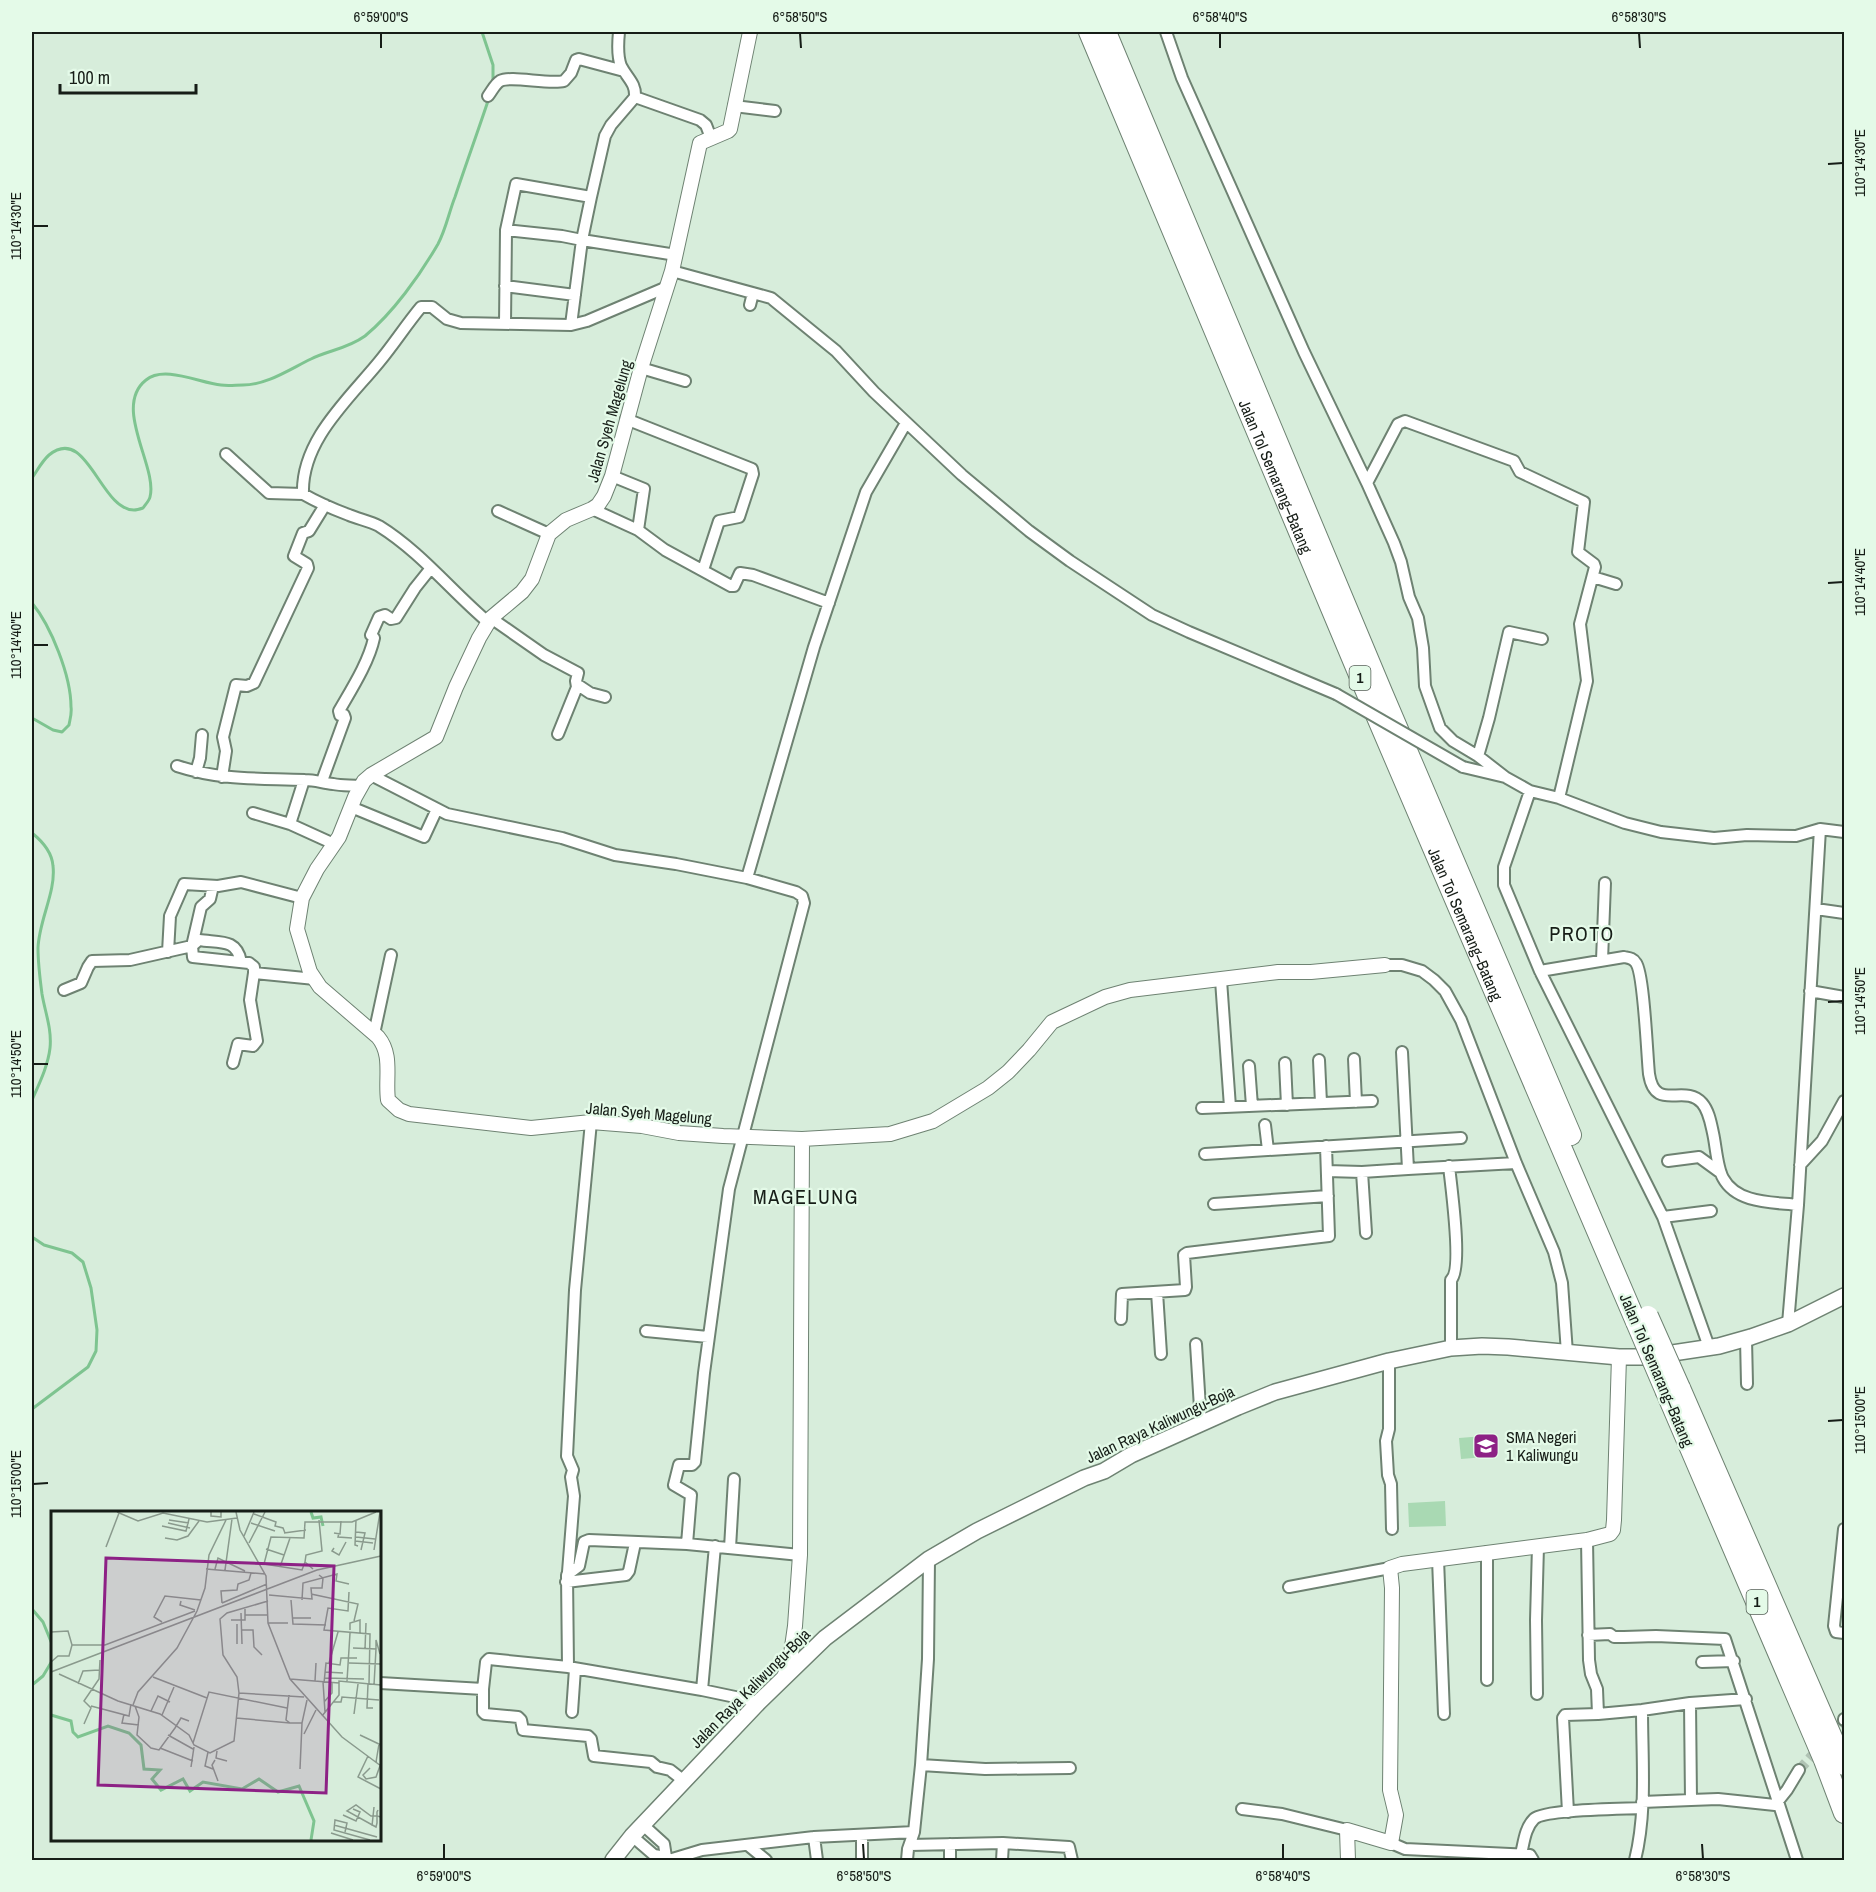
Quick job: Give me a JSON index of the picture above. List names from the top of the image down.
{
  "streets": {
    "highway": ["Jalan Tol Semarang–Batang", "1"],
    "main road": ["Jalan Raya Kaliwungu-Boja"],
    "street": ["Jalan Syeh Magelung"]
  },
  "districts": ["PROTO", "MAGELUNG"],
  "places": {
    "school or university": ["SMA Negeri 1 Kaliwungu"]
  },
  "scale_bar": "100 m",
  "coordinates": [
    "6°59'00\"S",
    "6°58'50\"S",
    "6°58'40\"S",
    "6°58'30\"S",
    "110°14'30\"E",
    "110°14'40\"E",
    "110°14'50\"E",
    "110°15'00\"E"
  ]
}
